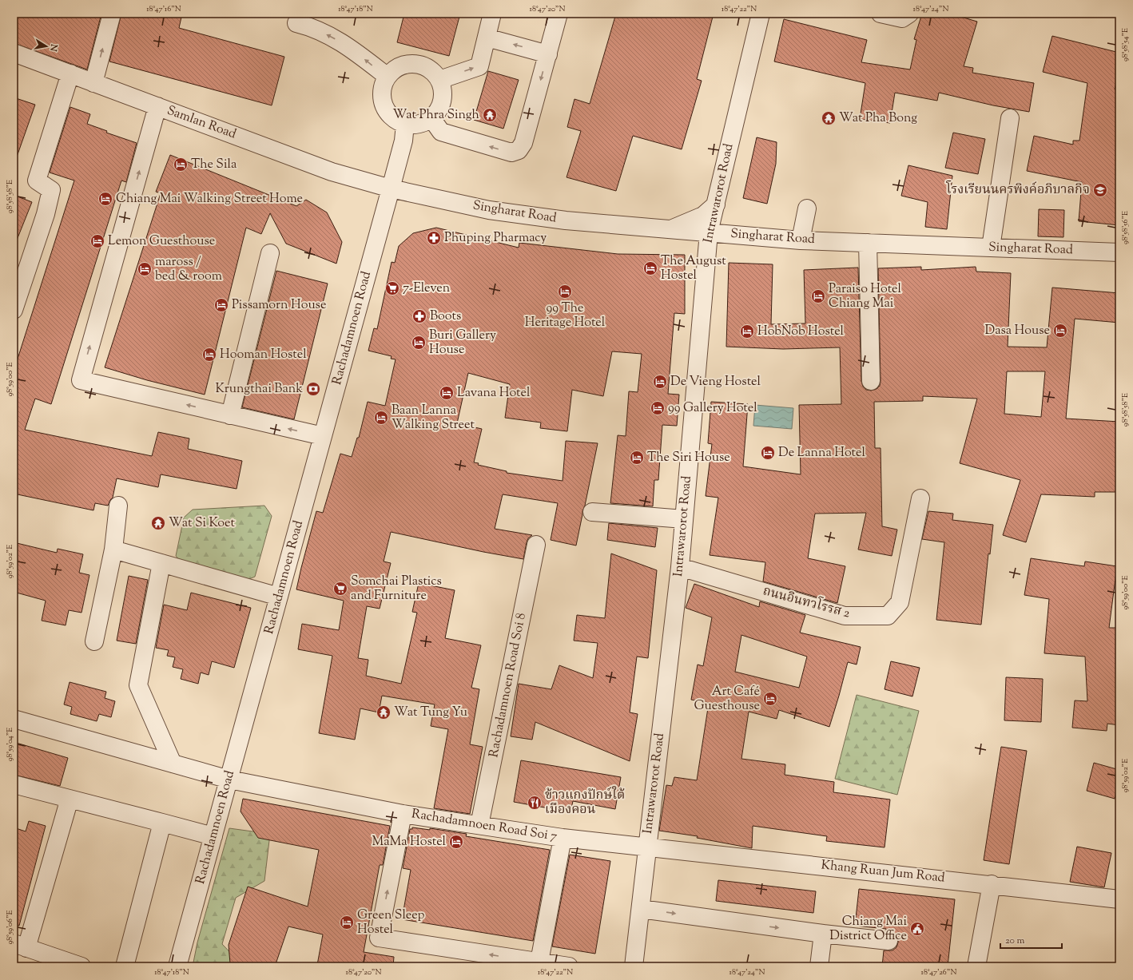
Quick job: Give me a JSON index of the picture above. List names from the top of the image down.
{
  "streets": {
    "street": [
      "Samlan Road",
      "Intrawarorot Road",
      "Singharat Road",
      "Rachadamnoen Road",
      "ถนนอินทวโรรส 2",
      "Rachadamnoen Road Soi 8",
      "Rachadamnoen Road Soi 7",
      "Khang Ruan Jum Road"
    ]
  },
  "crossings": [
    ["Samlan Road", "Singharat Road"],
    ["Samlan Road", "Rachadamnoen Road"],
    ["Intrawarorot Road", "Singharat Road"],
    ["Intrawarorot Road", "ถนนอินทวโรรส 2"],
    ["Intrawarorot Road", "Rachadamnoen Road Soi 7"],
    ["Intrawarorot Road", "Khang Ruan Jum Road"],
    ["Singharat Road", "Rachadamnoen Road"],
    ["Rachadamnoen Road", "Rachadamnoen Road Soi 7"],
    ["Rachadamnoen Road Soi 8", "Rachadamnoen Road Soi 7"],
    ["Rachadamnoen Road Soi 7", "Khang Ruan Jum Road"]
  ],
  "places": {
    "temple": [
      "Wat Phra Singh",
      "Wat Pha Bong",
      "Wat Si Koet",
      "Wat Tung Yu"
    ],
    "hotel": [
      "The Sila",
      "Chiang Mai Walking Street Home",
      "Lemon Guesthouse",
      "The August Hostel",
      "maross / bed & room",
      "99 The Heritage Hotel",
      "Paraiso Hotel Chiang Mai",
      "Pissamorn House",
      "Dasa House",
      "HobNob Hostel",
      "Buri Gallery House",
      "Hooman Hostel",
      "De Vieng Hostel",
      "Lavana Hotel",
      "99 Gallery Hotel",
      "Baan Lanna Walking Street",
      "De Lanna Hotel",
      "The Siri House",
      "Art Café Guesthouse",
      "MaMa Hostel",
      "Green Sleep Hostel"
    ],
    "school or university": ["โรงเรียนนครพิงค์อภิบาลกิจ"],
    "pharmacy": ["Phuping Pharmacy", "Boots"],
    "supermarket": ["7-Eleven", "Somchai Plastics and Furniture"],
    "bank": ["Krungthai Bank"],
    "restaurant": ["ข้าวแกงปักษ์ใต้ เมืองคอน"],
    "public building": ["Chiang Mai District Office"]
  },
  "scale_bar": "20 m",
  "north": "right",
  "coordinates": [
    "18°47'16\"N",
    "18°47'18\"N",
    "18°47'20\"N",
    "18°47'22\"N",
    "18°47'24\"N",
    "98°58'54\"E",
    "98°58'58\"E",
    "98°58'56\"E",
    "98°59'00\"E",
    "98°59'02\"E",
    "98°59'04\"E",
    "98°59'06\"E",
    "18°47'26\"N"
  ]
}
